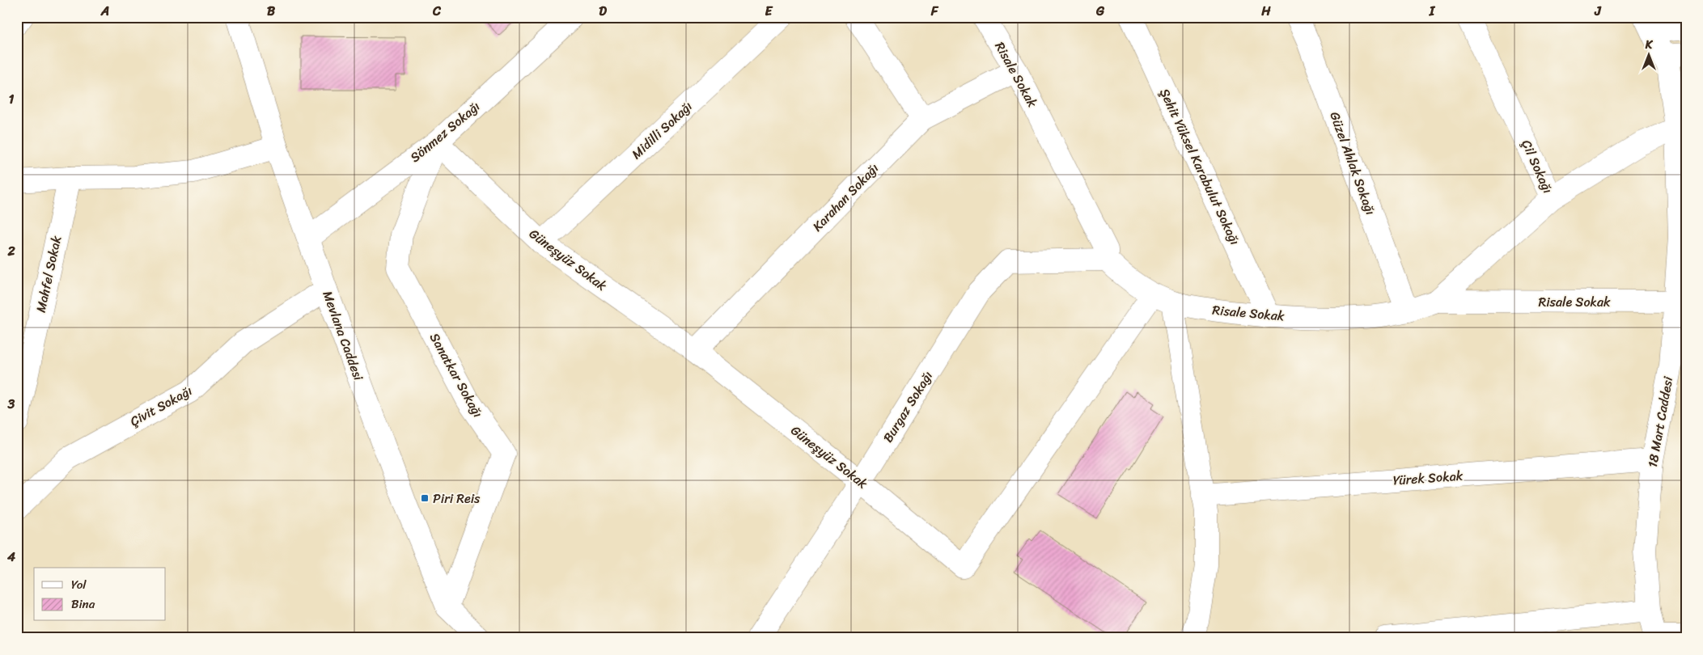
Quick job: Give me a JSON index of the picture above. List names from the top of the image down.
{
  "streets": {
    "street": [
      "Risale Sokak",
      "Midilli Sokağı",
      "Sönmez Sokağı",
      "Güzel Ahlak Sokağı",
      "Şehit Yüksel Karabulut Sokağı",
      "Çil Sokağı",
      "Karahan Sokağı",
      "Güneşyüz Sokak",
      "Mahfel Sokak",
      "Mevlana Caddesi",
      "Sanatkar Sokağı",
      "Çivit Sokağı",
      "Burgaz Sokağı",
      "18 Mart Caddesi",
      "Yürek Sokak"
    ]
  },
  "crossings": [
    ["Risale Sokak", "Güzel Ahlak Sokağı"],
    ["Risale Sokak", "Şehit Yüksel Karabulut Sokağı"],
    ["Risale Sokak", "Çil Sokağı"],
    ["Risale Sokak", "Karahan Sokağı"],
    ["Risale Sokak", "Güneşyüz Sokak"],
    ["Risale Sokak", "Burgaz Sokağı"],
    ["Risale Sokak", "18 Mart Caddesi"],
    ["Midilli Sokağı", "Güneşyüz Sokak"],
    ["Sönmez Sokağı", "Güneşyüz Sokak"],
    ["Sönmez Sokağı", "Mevlana Caddesi"],
    ["Sönmez Sokağı", "Sanatkar Sokağı"],
    ["Karahan Sokağı", "Güneşyüz Sokak"],
    ["Güneşyüz Sokak", "Sanatkar Sokağı"],
    ["Güneşyüz Sokak", "Burgaz Sokağı"],
    ["Mevlana Caddesi", "Sanatkar Sokağı"],
    ["Mevlana Caddesi", "Çivit Sokağı"],
    ["18 Mart Caddesi", "Yürek Sokak"]
  ],
  "places": {
    "transit": ["Piri Reis"]
  },
  "legend": ["Yol", "Bina"],
  "north": "top",
  "grid": {
    "columns": [
      "A",
      "B",
      "C",
      "D",
      "E",
      "F",
      "G",
      "H",
      "I",
      "J"
    ],
    "rows": [
      "1",
      "2",
      "3",
      "4"
    ]
  }
}
